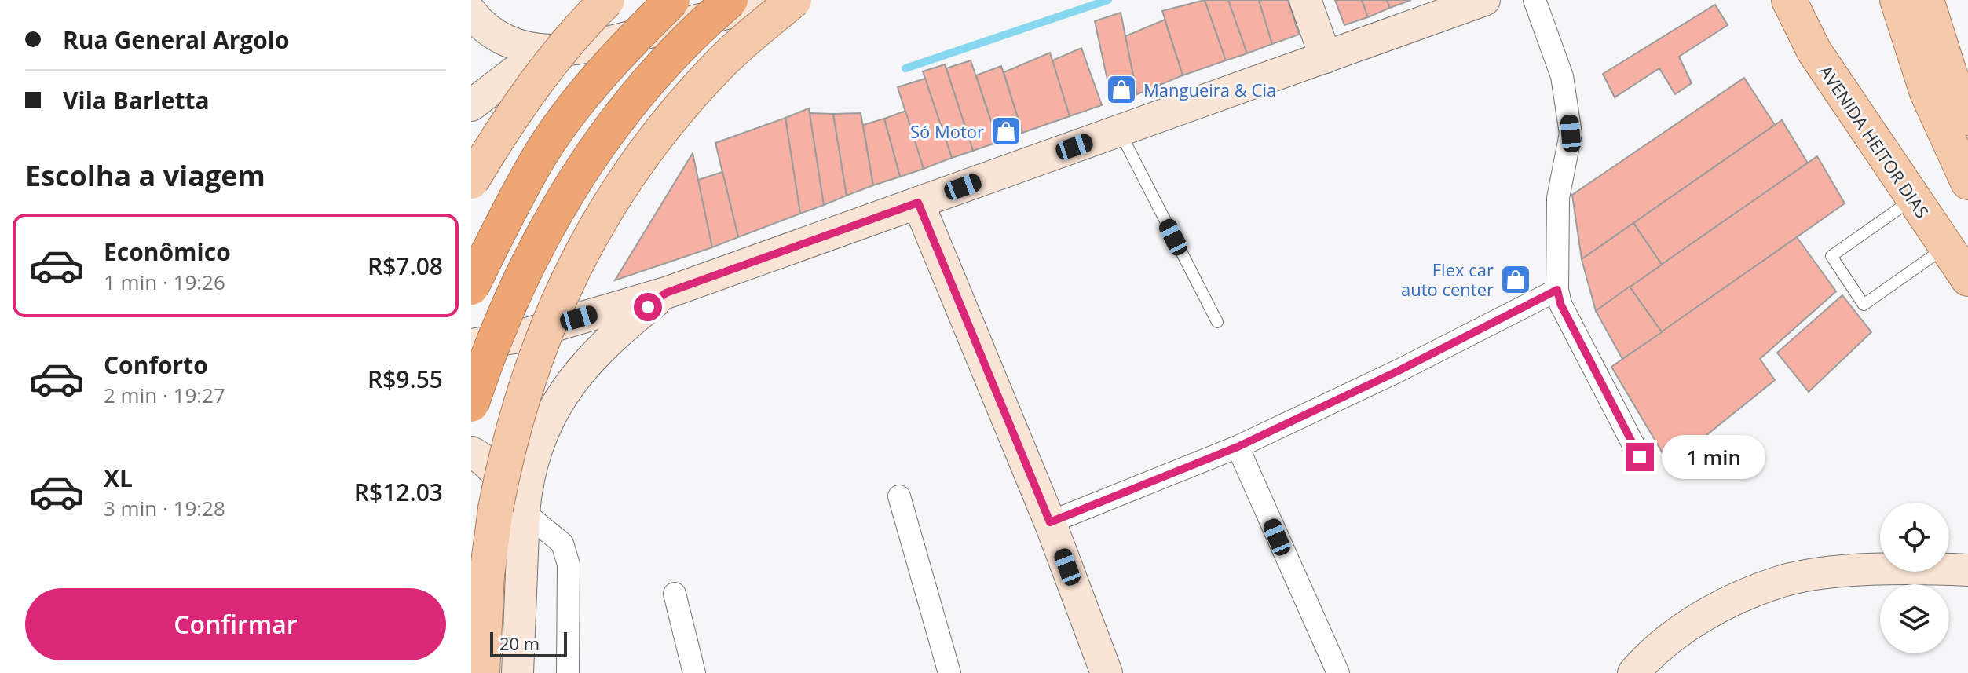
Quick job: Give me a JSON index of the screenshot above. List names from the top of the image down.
{
  "streets": {
    "main road": ["AVENIDA HEITOR DIAS"]
  },
  "places": {
    "shop": ["Mangueira & Cia", "Só Motor", "Flex car auto center"]
  },
  "scale_bar": "20 m",
  "page": {
    "banner": ["Rua General Argolo", "Vila Barletta"],
    "heading": "Escolha a viagem",
    "list": [
      {
        "name": "Econômico",
        "note": "1 min · 19:26",
        "value": "R$7.08"
      },
      {
        "name": "Conforto",
        "note": "2 min · 19:27",
        "value": "R$9.55"
      },
      {
        "name": "XL",
        "note": "3 min · 19:28",
        "value": "R$12.03"
      }
    ],
    "bubble": "1 min",
    "buttons": "Confirmar",
    "scale": "20 m"
  }
}
